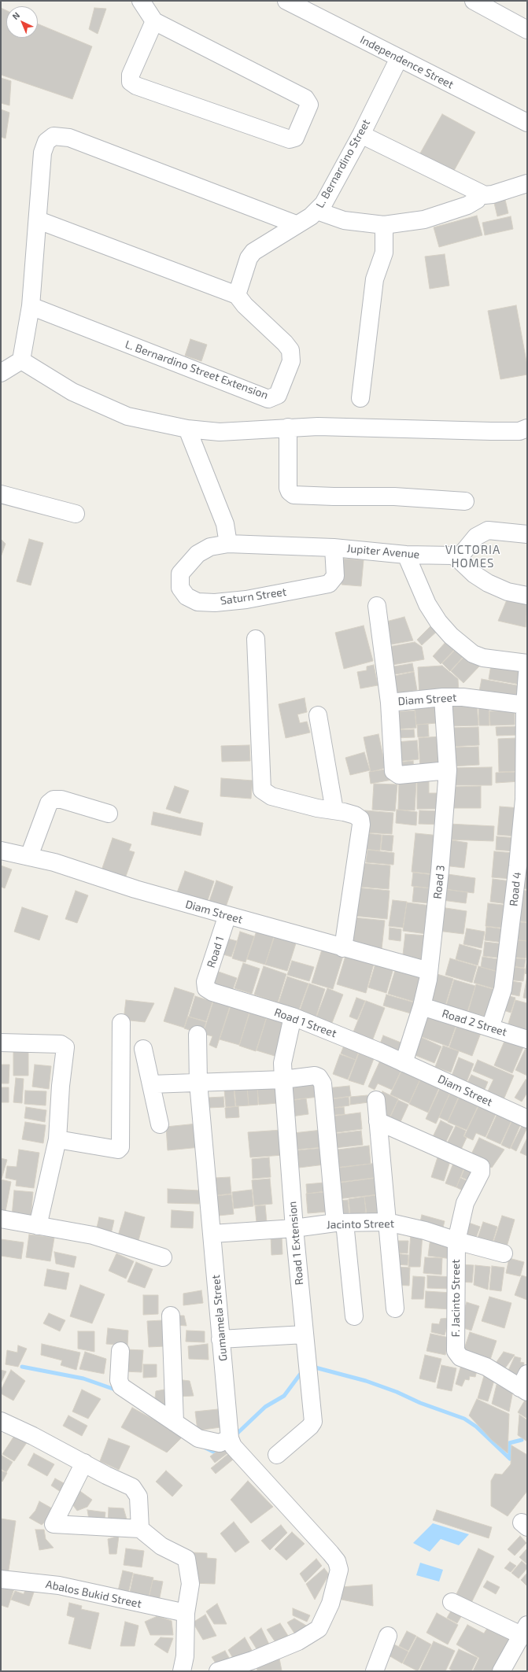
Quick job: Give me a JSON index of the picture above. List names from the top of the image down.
{
  "streets": {
    "street": [
      "Independence Street",
      "L. Bernardino Street",
      "L. Bernardino Street Extension",
      "Jupiter Avenue",
      "Saturn Street",
      "Diam Street",
      "Road 3",
      "Road 4",
      "Road 1",
      "Road 1 Street",
      "Road 2 Street",
      "Jacinto Street",
      "Road 1 Extension",
      "F. Jacinto Street",
      "Gumamela Street",
      "Abalos Bukid Street"
    ]
  },
  "crossings": [
    ["Independence Street", "L. Bernardino Street"],
    ["L. Bernardino Street", "L. Bernardino Street Extension"],
    ["Jupiter Avenue", "Saturn Street"],
    ["Diam Street", "Road 3"],
    ["Diam Street", "Road 4"],
    ["Diam Street", "Road 1"],
    ["Diam Street", "Road 1 Street"],
    ["Road 3", "Road 1 Street"],
    ["Road 3", "Road 2 Street"],
    ["Road 4", "Road 2 Street"],
    ["Road 1", "Road 1 Street"],
    ["Road 1 Street", "Road 1 Extension"],
    ["Jacinto Street", "Road 1 Extension"],
    ["Jacinto Street", "F. Jacinto Street"],
    ["Jacinto Street", "Gumamela Street"]
  ],
  "districts": ["VICTORIA HOMES"],
  "north": "top left"
}
